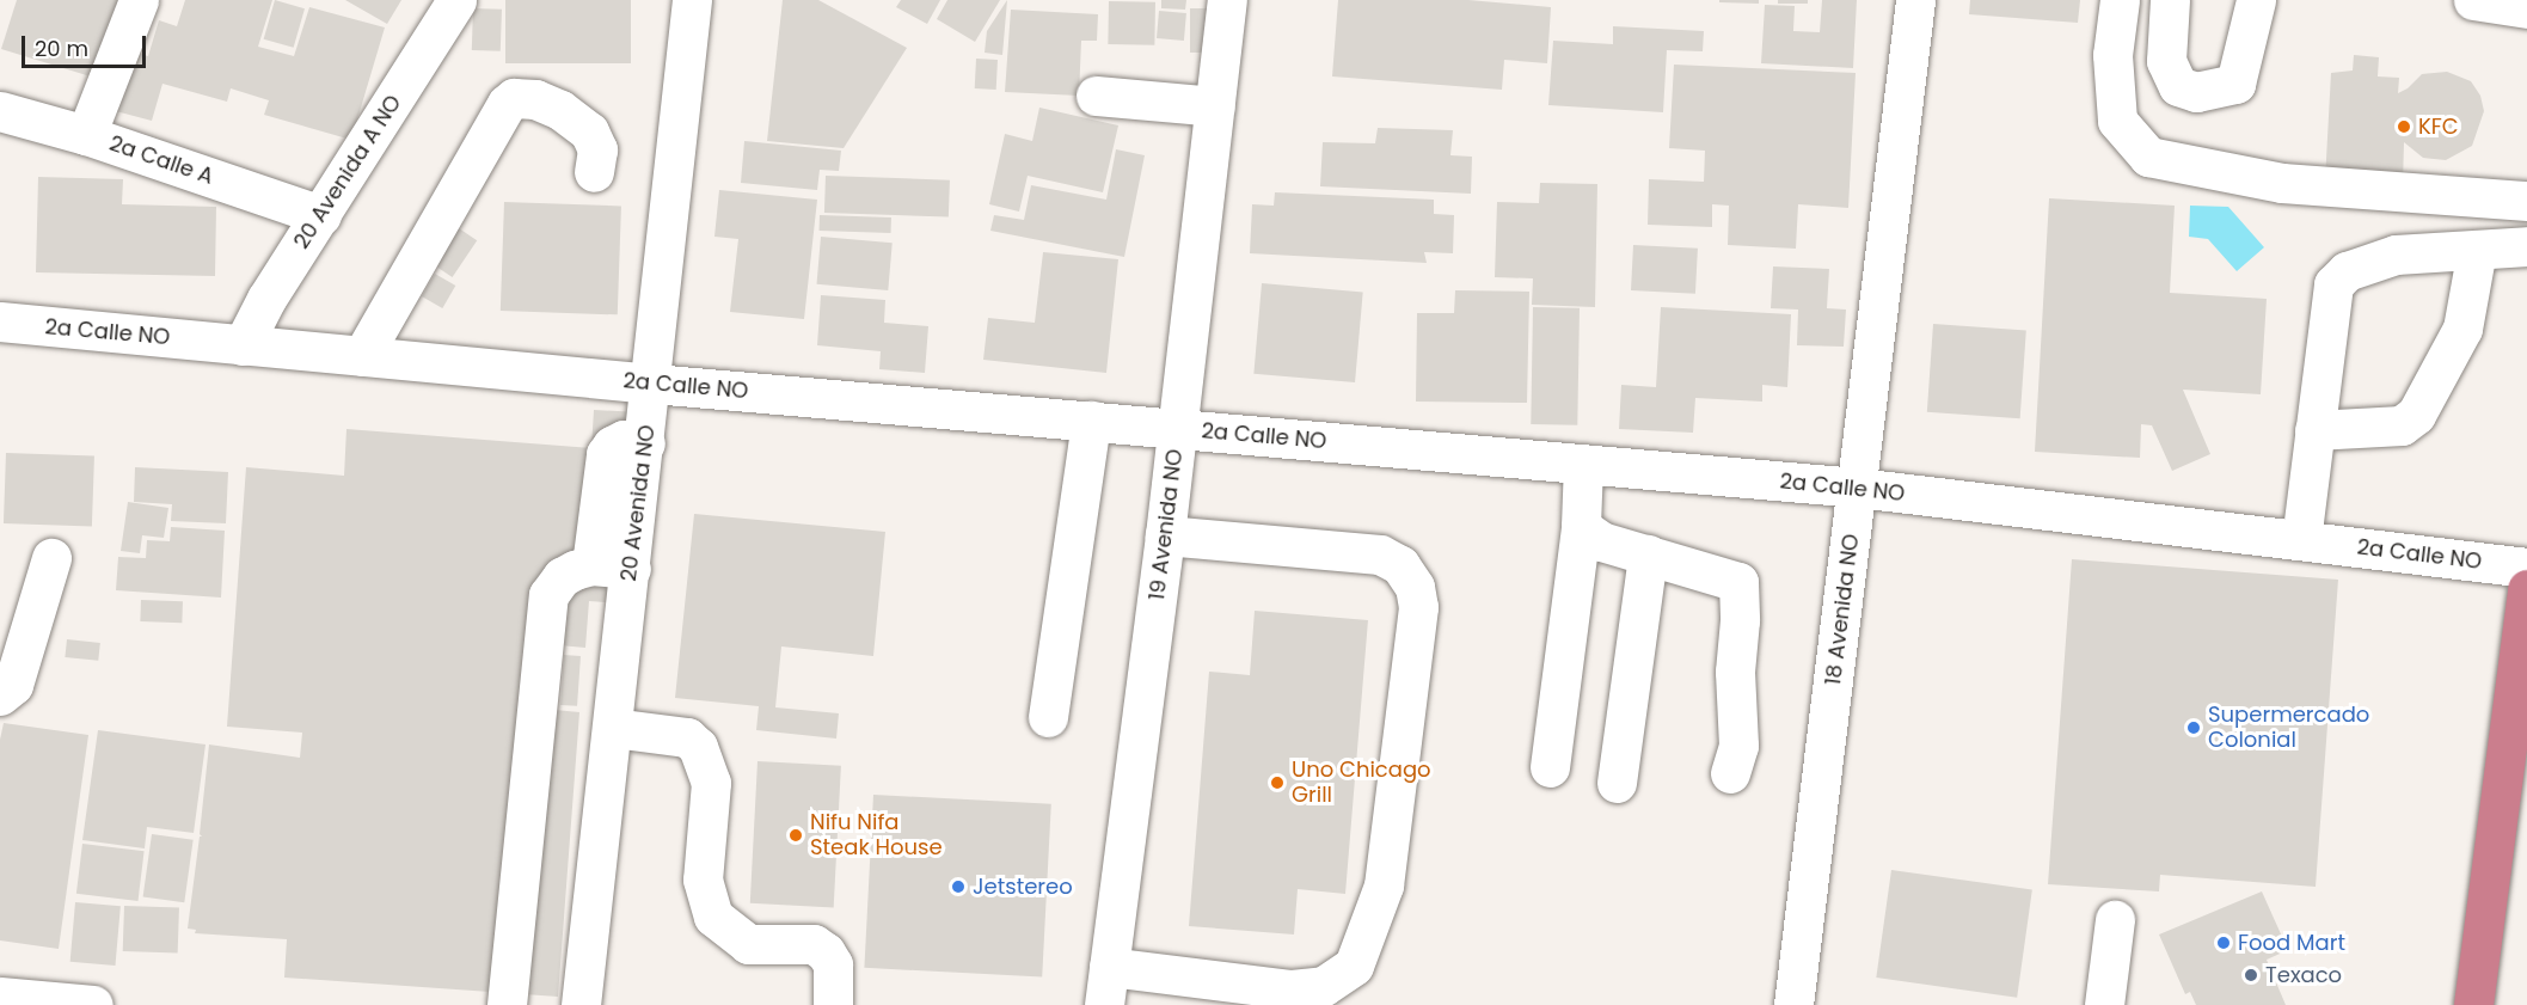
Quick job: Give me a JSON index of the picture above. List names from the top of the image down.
{
  "streets": {
    "street": [
      "2a Calle A",
      "20 Avenida A NO",
      "2a Calle NO",
      "20 Avenida NO",
      "19 Avenida NO",
      "18 Avenida NO"
    ]
  },
  "crossings": [
    ["2a Calle A", "20 Avenida A NO"],
    ["20 Avenida A NO", "2a Calle NO"],
    ["2a Calle NO", "20 Avenida NO"],
    ["2a Calle NO", "19 Avenida NO"],
    ["2a Calle NO", "18 Avenida NO"]
  ],
  "places": [
    "KFC",
    "Supermercado Colonial",
    "Uno Chicago Grill",
    "Nifu Nifa Steak House",
    "Jetstereo",
    "Food Mart",
    "Texaco"
  ],
  "scale_bar": "20 m"
}
